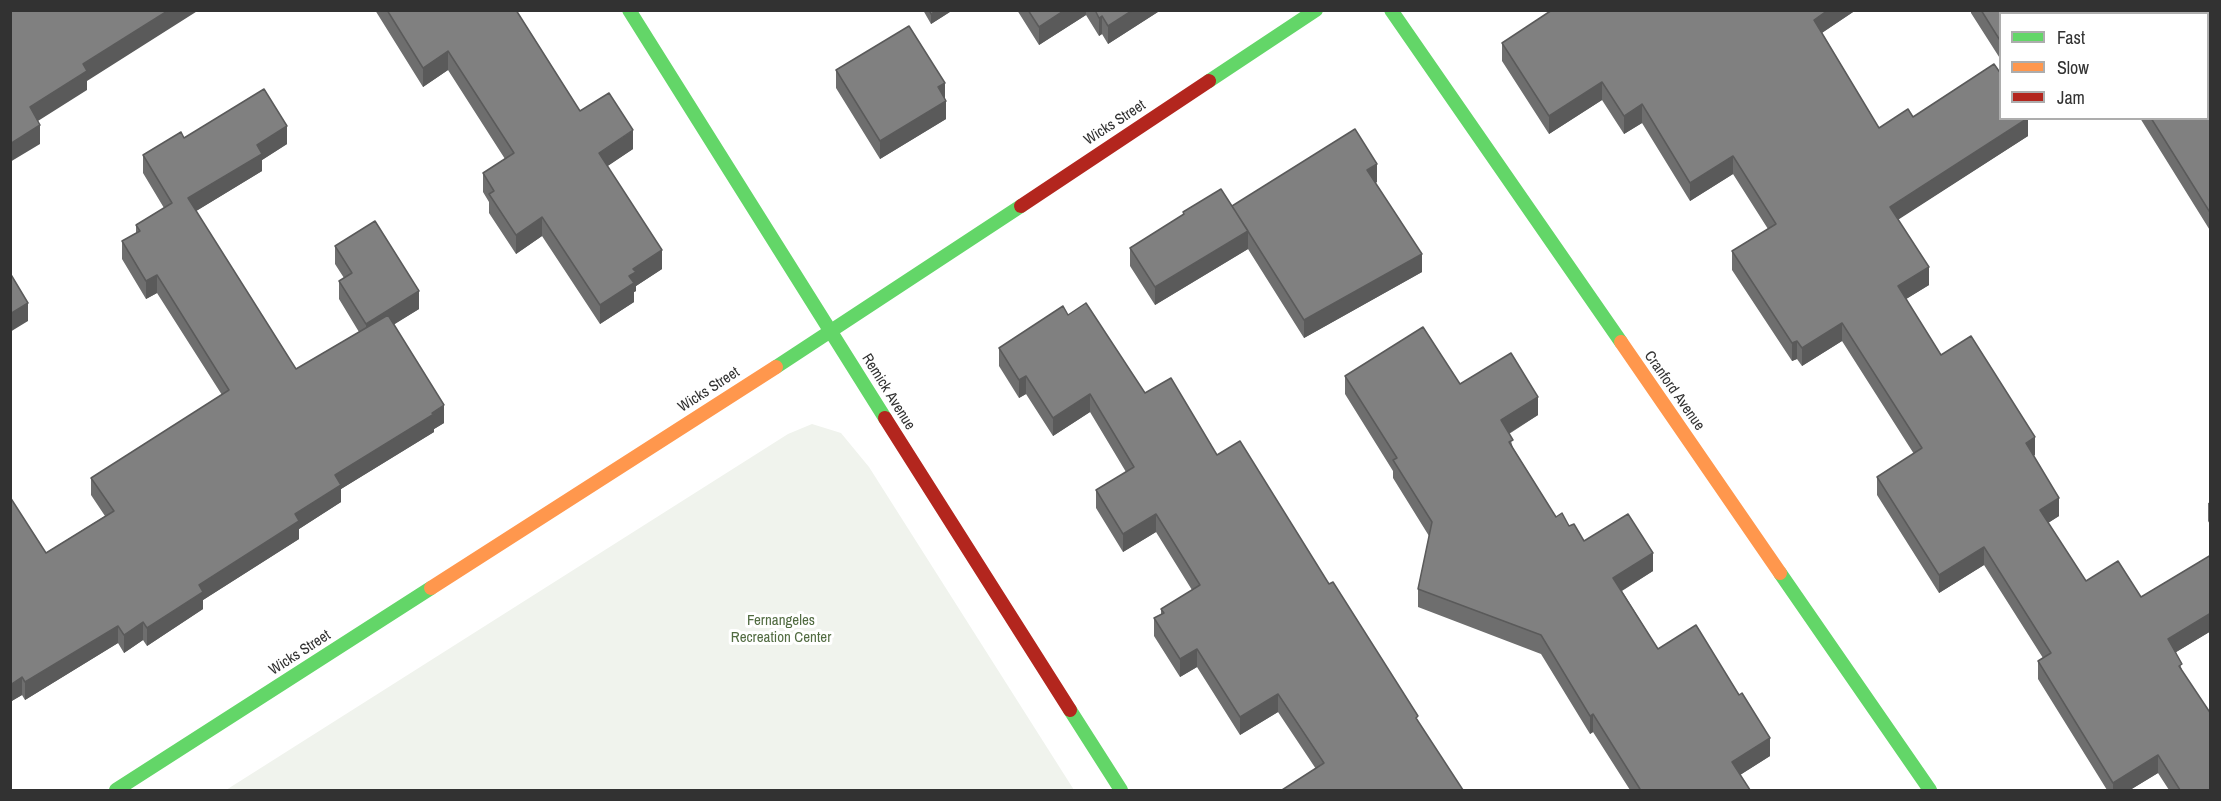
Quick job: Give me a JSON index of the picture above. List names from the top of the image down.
{
  "streets": {
    "street": ["Wicks Street", "Cranford Avenue", "Remick Avenue"]
  },
  "crossings": [
    ["Wicks Street", "Remick Avenue"]
  ],
  "parks": ["Fernangeles Recreation Center"],
  "legend": ["Fast", "Slow", "Jam"]
}
